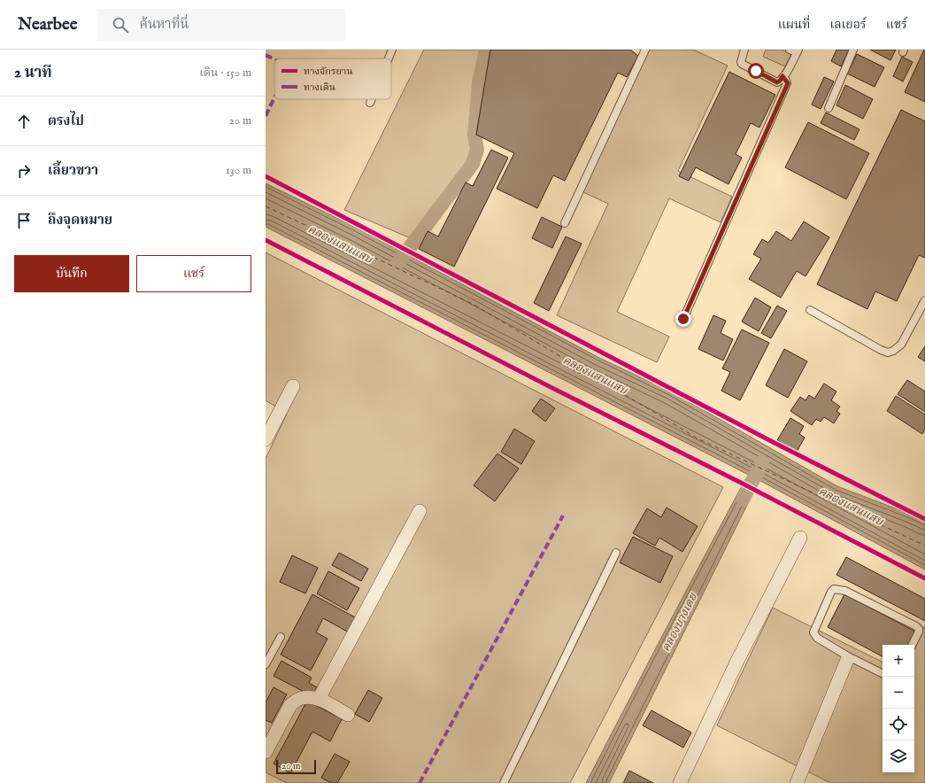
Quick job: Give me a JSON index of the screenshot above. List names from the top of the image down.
{
  "water": ["คลองแสนแสบ", "คลองบางเตย"],
  "legend": ["ทางจักรยาน", "ทางเดิน"],
  "scale_bar": "20 m",
  "page": {
    "header": "Nearbee",
    "search": "ค้นหาที่นี่",
    "nav": ["แผนที่", "เลเยอร์", "แชร์"],
    "heading": ["2 นาที", "เดิน · 150 m"],
    "list": [
      ["ตรงไป", "20 m"],
      ["เลี้ยวขวา", "130 m"],
      "ถึงจุดหมาย"
    ],
    "buttons": ["บันทึก", "แชร์"],
    "map_buttons": ["+", "−"],
    "scale": "20 m"
  }
}
